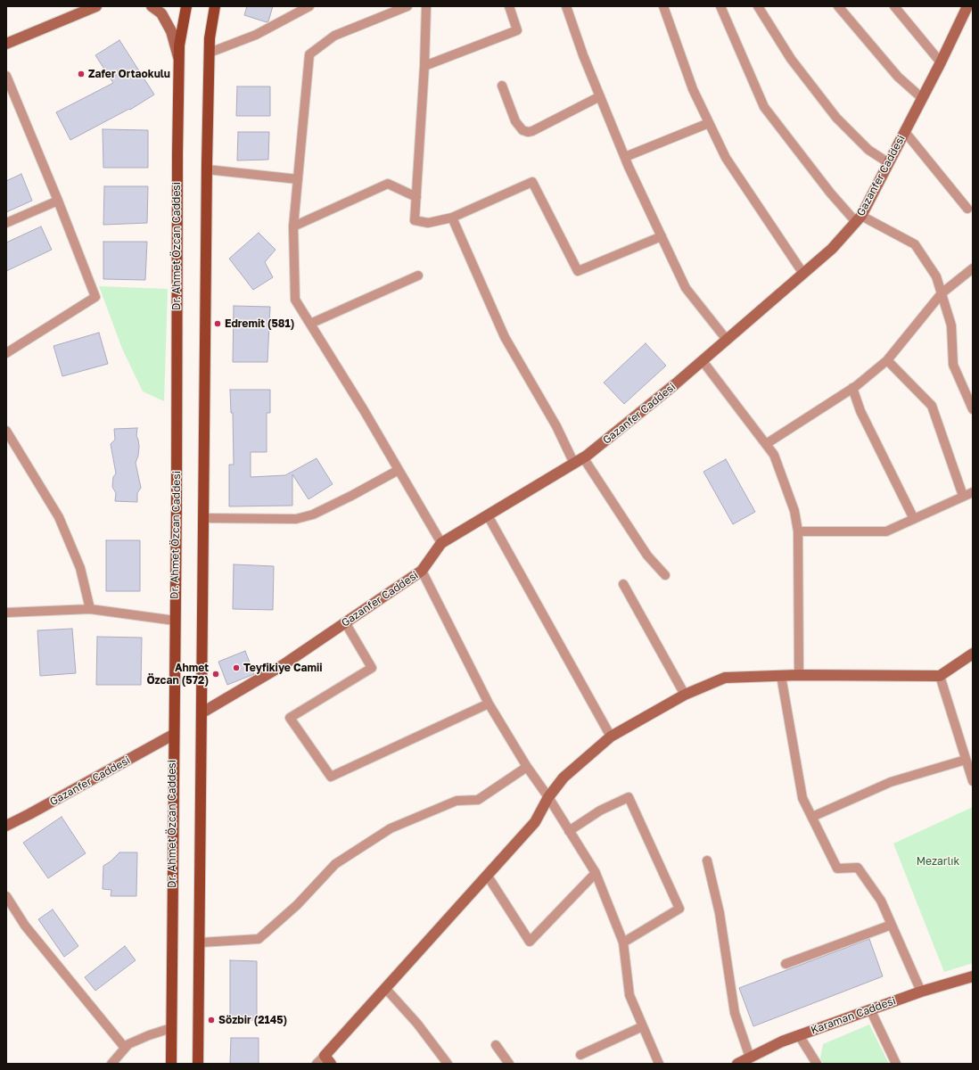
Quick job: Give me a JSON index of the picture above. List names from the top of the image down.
{
  "streets": {
    "main road": ["Dr. Ahmet Özcan Caddesi"],
    "street": ["Gazanfer Caddesi", "Karaman Caddesi"]
  },
  "crossings": [
    ["Gazanfer Caddesi", "Dr. Ahmet Özcan Caddesi"]
  ],
  "parks": ["Mezarlık"],
  "places": [
    "Zafer Ortaokulu",
    "Edremit (581)",
    "Teyfikiye Camii",
    "Ahmet Özcan (572)",
    "Sözbir (2145)"
  ]
}
